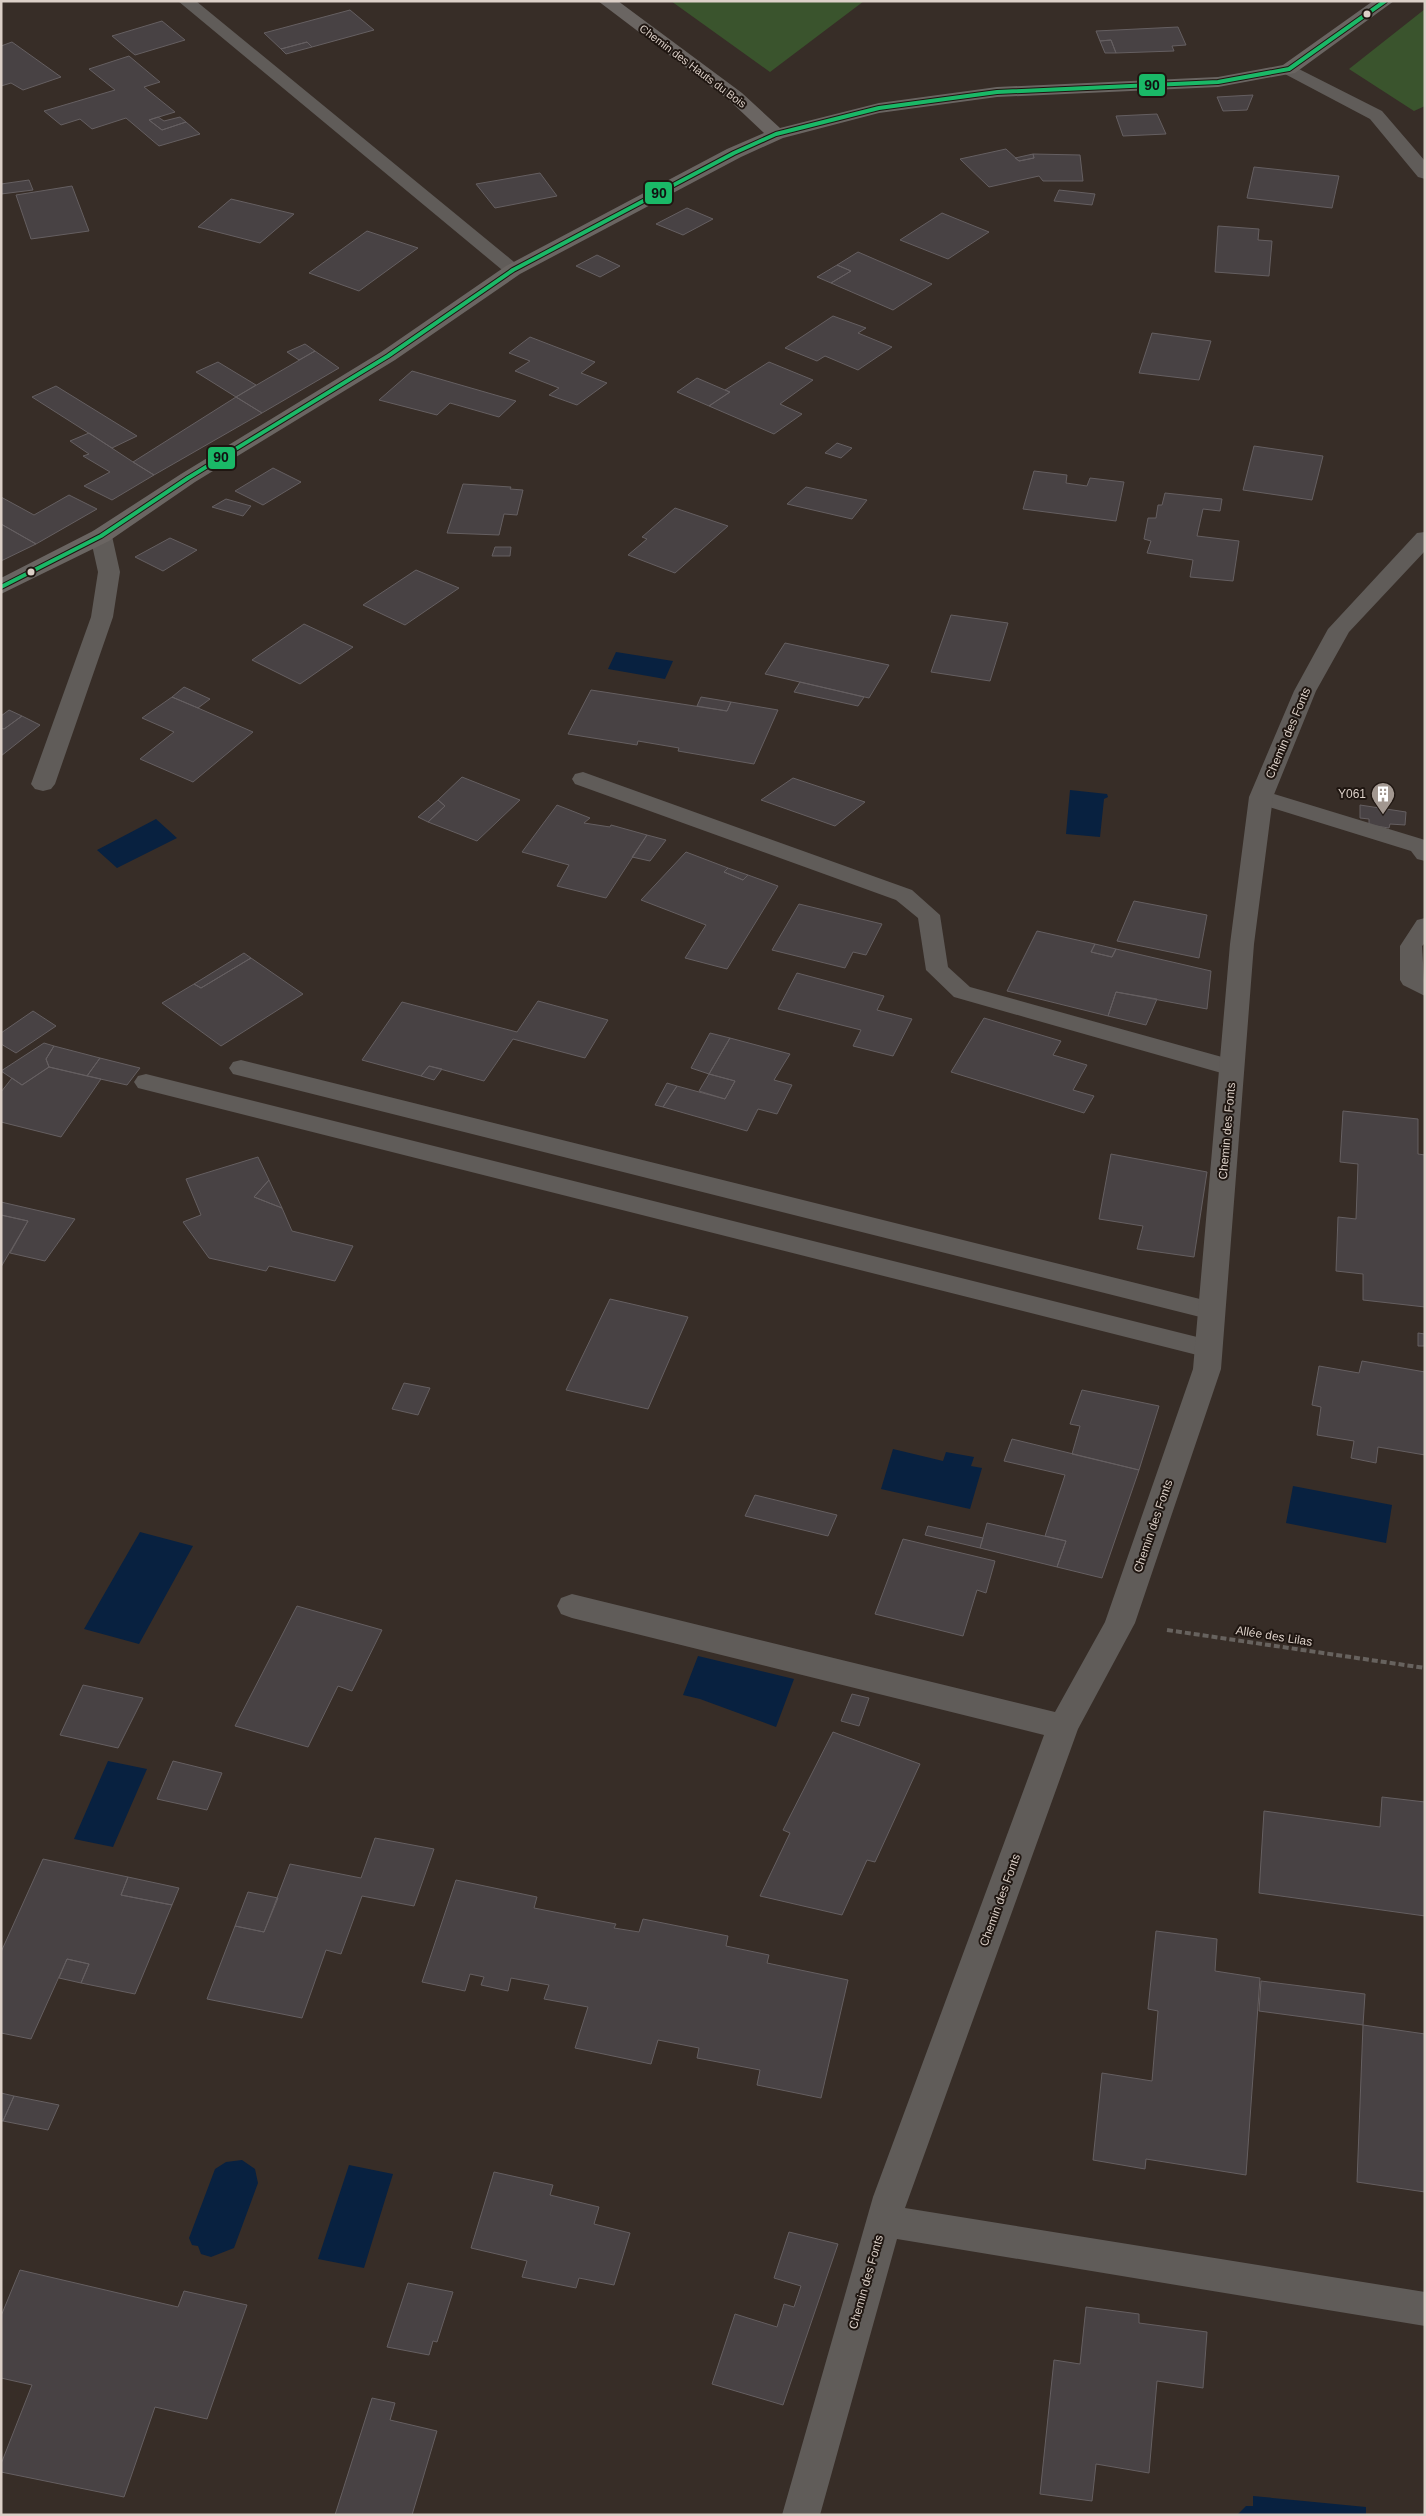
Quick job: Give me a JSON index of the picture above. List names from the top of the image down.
{
  "streets": {
    "street": ["Chemin des Hauts du Bois", "Chemin des Fonts"],
    "path": ["Allée des Lilas"]
  },
  "crossings": [
    ["Chemin des Fonts", "Allée des Lilas"]
  ],
  "places": {
    "building": ["Y061"]
  },
  "lines": ["transit line 90"]
}
